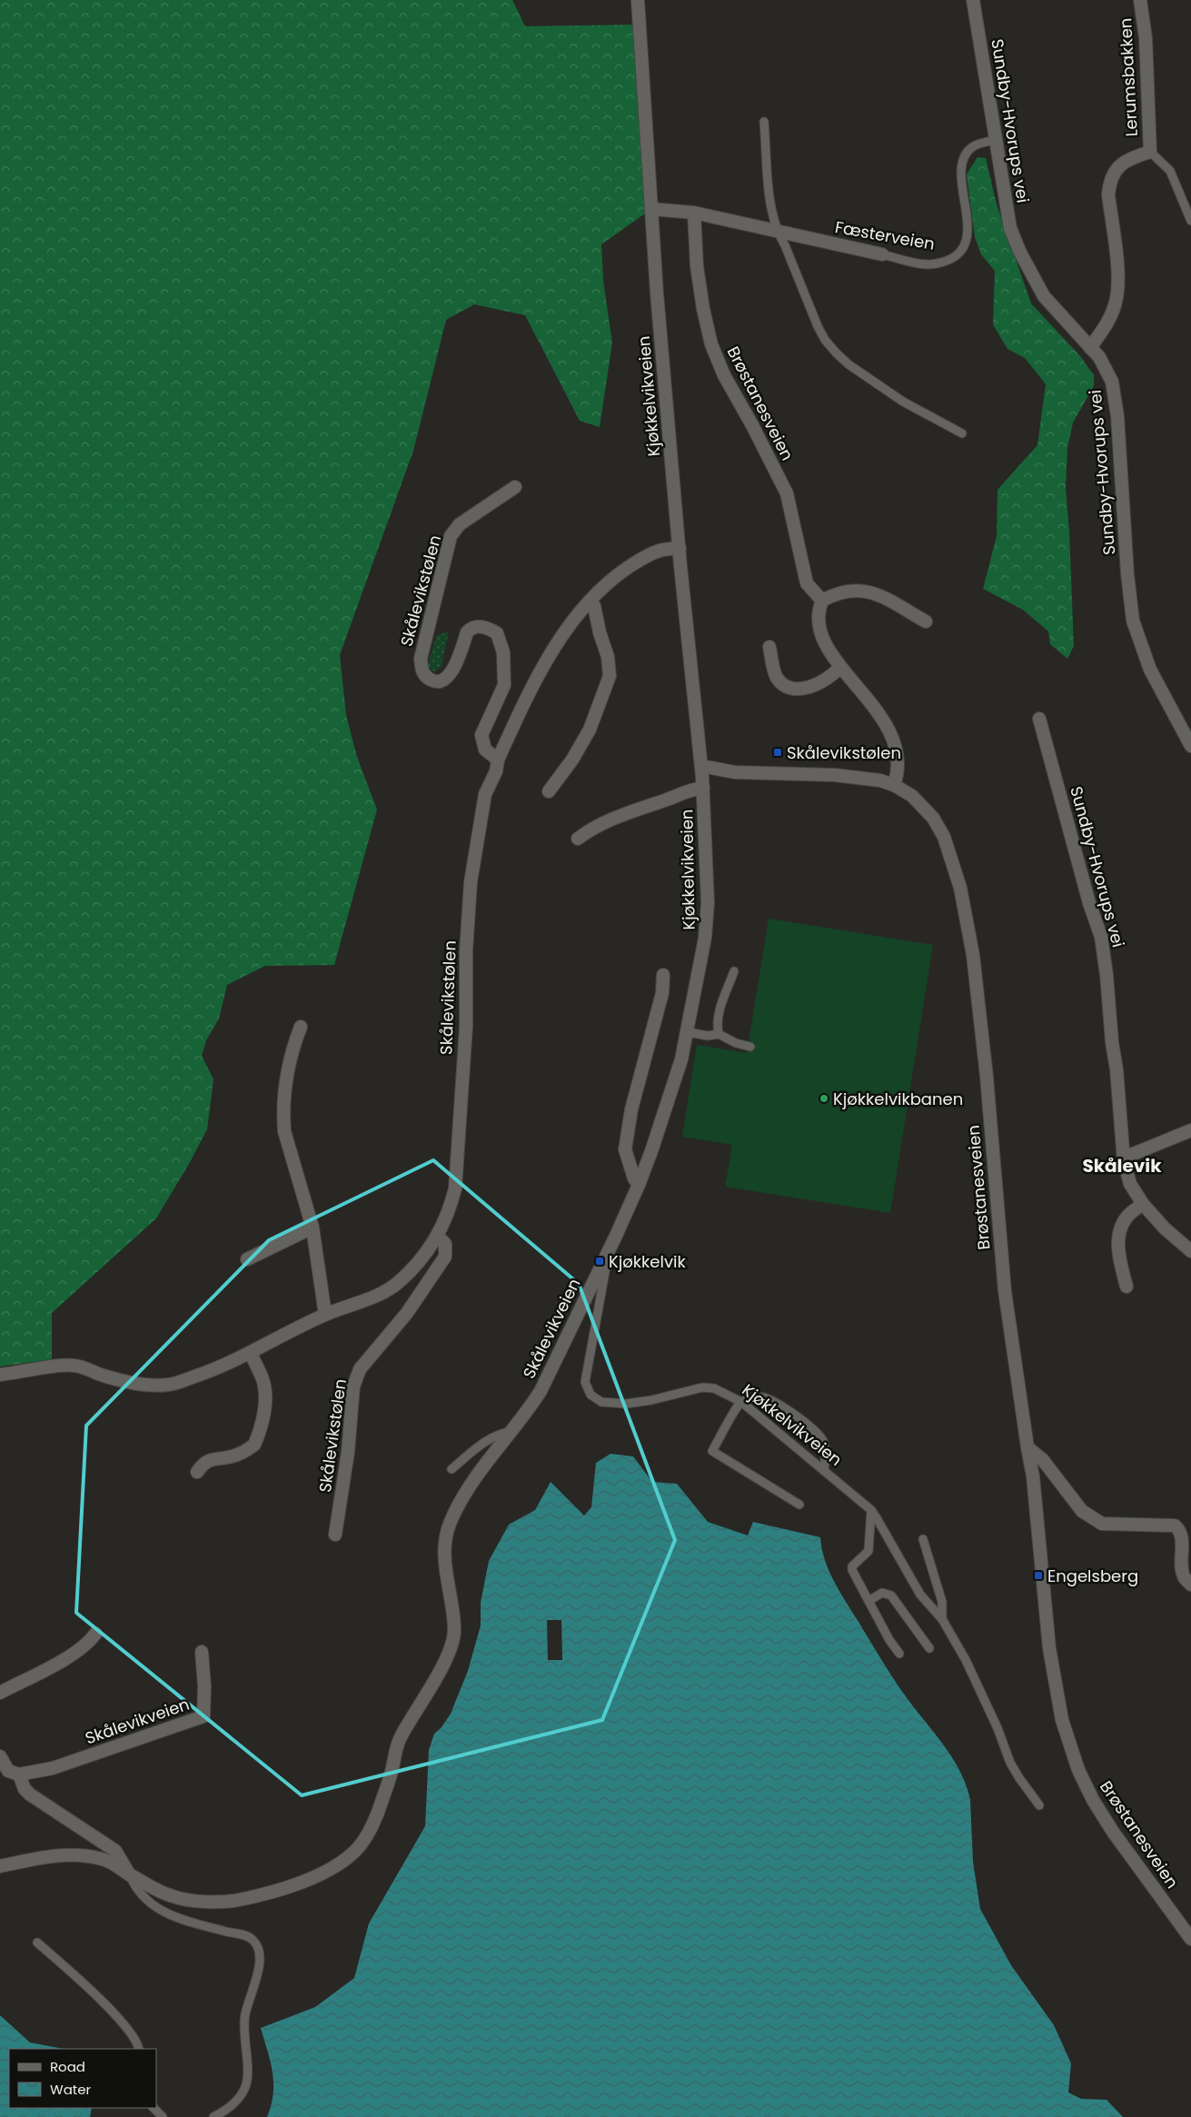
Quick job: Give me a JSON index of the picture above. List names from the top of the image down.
{
  "streets": {
    "street": [
      "Lerumsbakken",
      "Sundby-Hvorups vei",
      "Fæsterveien",
      "Kjøkkelvikveien",
      "Brøstanesveien",
      "Skålevikstølen",
      "Skålevikveien"
    ]
  },
  "crossings": [
    ["Lerumsbakken", "Sundby-Hvorups vei"],
    ["Sundby-Hvorups vei", "Fæsterveien"],
    ["Fæsterveien", "Kjøkkelvikveien"],
    ["Fæsterveien", "Brøstanesveien"],
    ["Kjøkkelvikveien", "Brøstanesveien"],
    ["Kjøkkelvikveien", "Skålevikstølen"],
    ["Kjøkkelvikveien", "Skålevikveien"]
  ],
  "districts": ["Skålevik"],
  "places": {
    "transit": ["Skålevikstølen", "Kjøkkelvik", "Engelsberg"],
    "other": ["Kjøkkelvikbanen"]
  },
  "legend": ["Road", "Water"]
}
